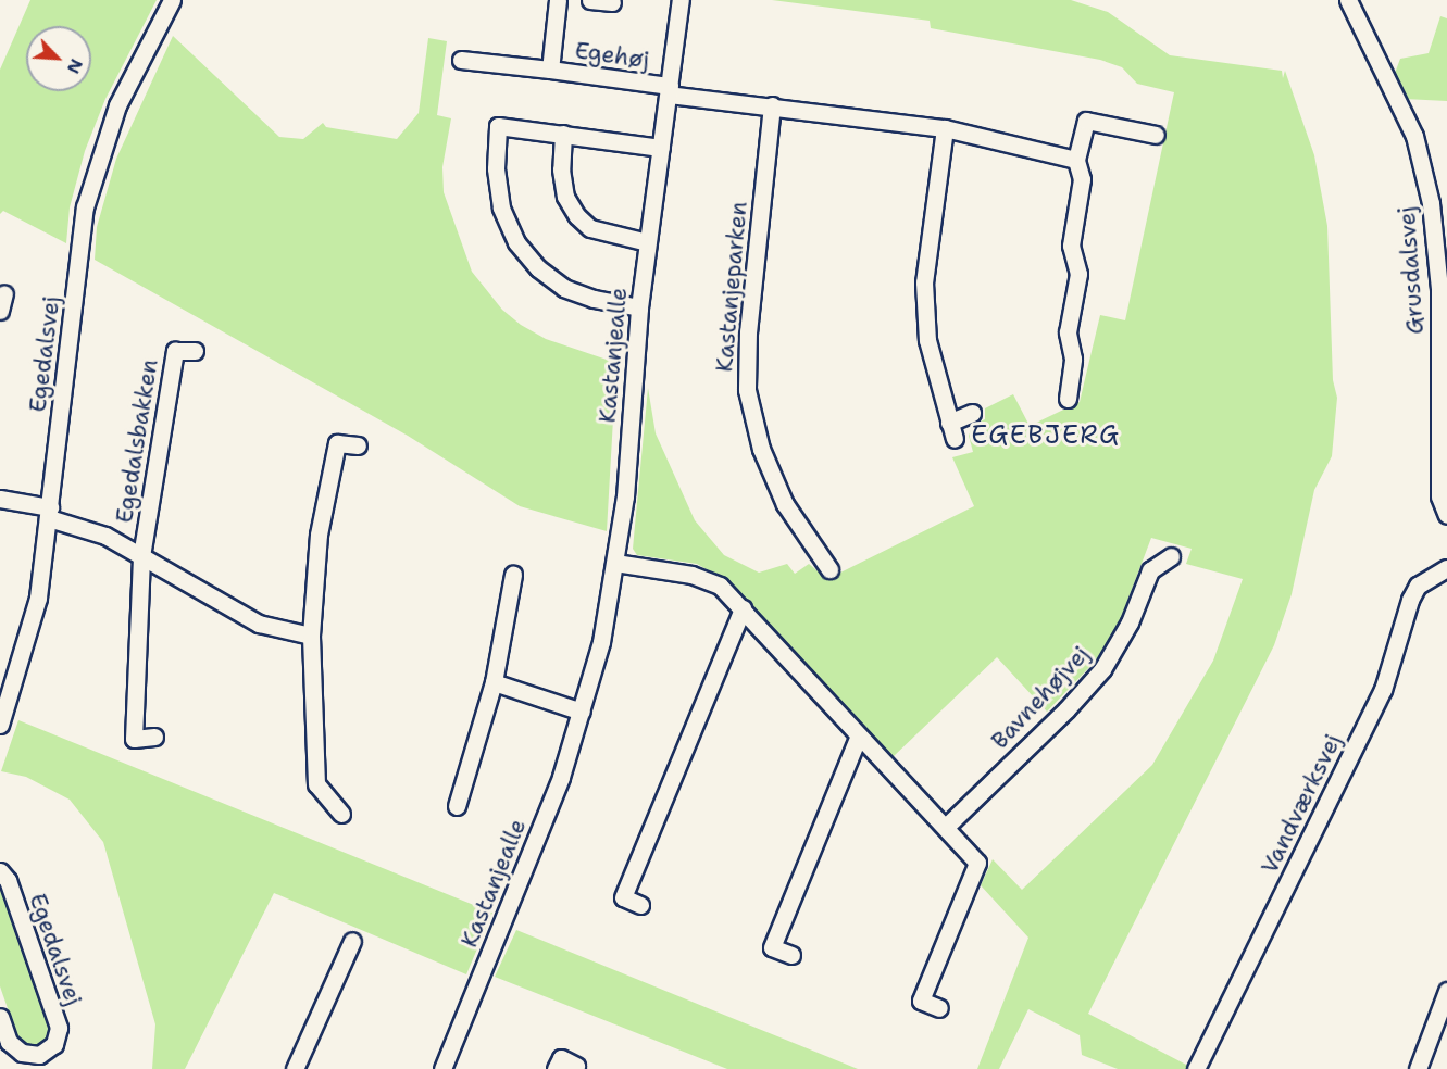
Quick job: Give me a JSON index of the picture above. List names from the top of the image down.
{
  "streets": {
    "street": [
      "Egehøj",
      "Grusdalsvej",
      "Kastanjeparken",
      "Egedalsvej",
      "Kastanjealle",
      "Egedalsbakken",
      "Bavnehøjvej",
      "Vandværksvej"
    ]
  },
  "crossings": [
    ["Egehøj", "Kastanjealle"],
    ["Egedalsvej", "Egedalsbakken"]
  ],
  "districts": ["EGEBJERG"],
  "north": "bottom right"
}
